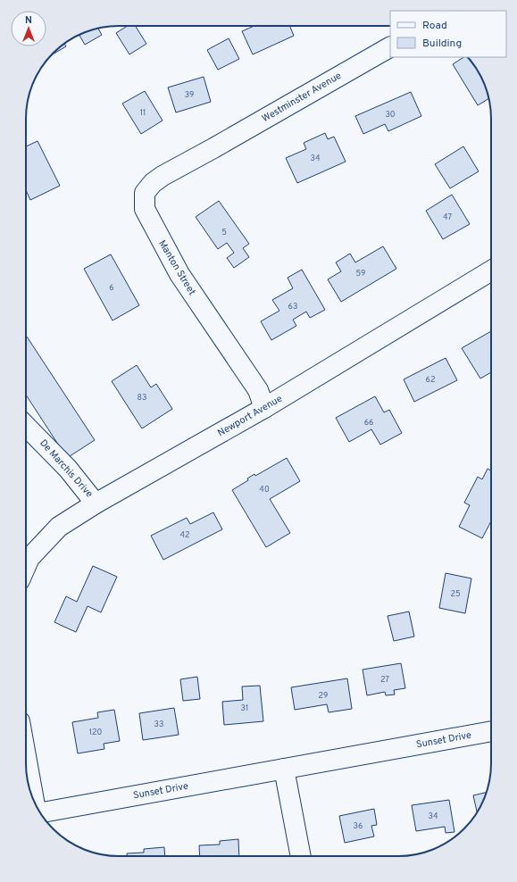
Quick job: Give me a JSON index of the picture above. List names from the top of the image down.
{
  "streets": {
    "street": [
      "Westminster Avenue",
      "Manton Street",
      "Newport Avenue",
      "De Marchis Drive",
      "Sunset Drive"
    ]
  },
  "crossings": [
    ["Westminster Avenue", "Manton Street"],
    ["Manton Street", "Newport Avenue"],
    ["Newport Avenue", "De Marchis Drive"]
  ],
  "house_numbers": [
    "39",
    "11",
    "30",
    "34",
    "47",
    "5",
    "59",
    "6",
    "63",
    "62",
    "83",
    "66",
    "40",
    "42",
    "25",
    "27",
    "29",
    "31",
    "33",
    "120",
    "34",
    "36"
  ],
  "legend": ["Road", "Building"],
  "north": "top"
}
